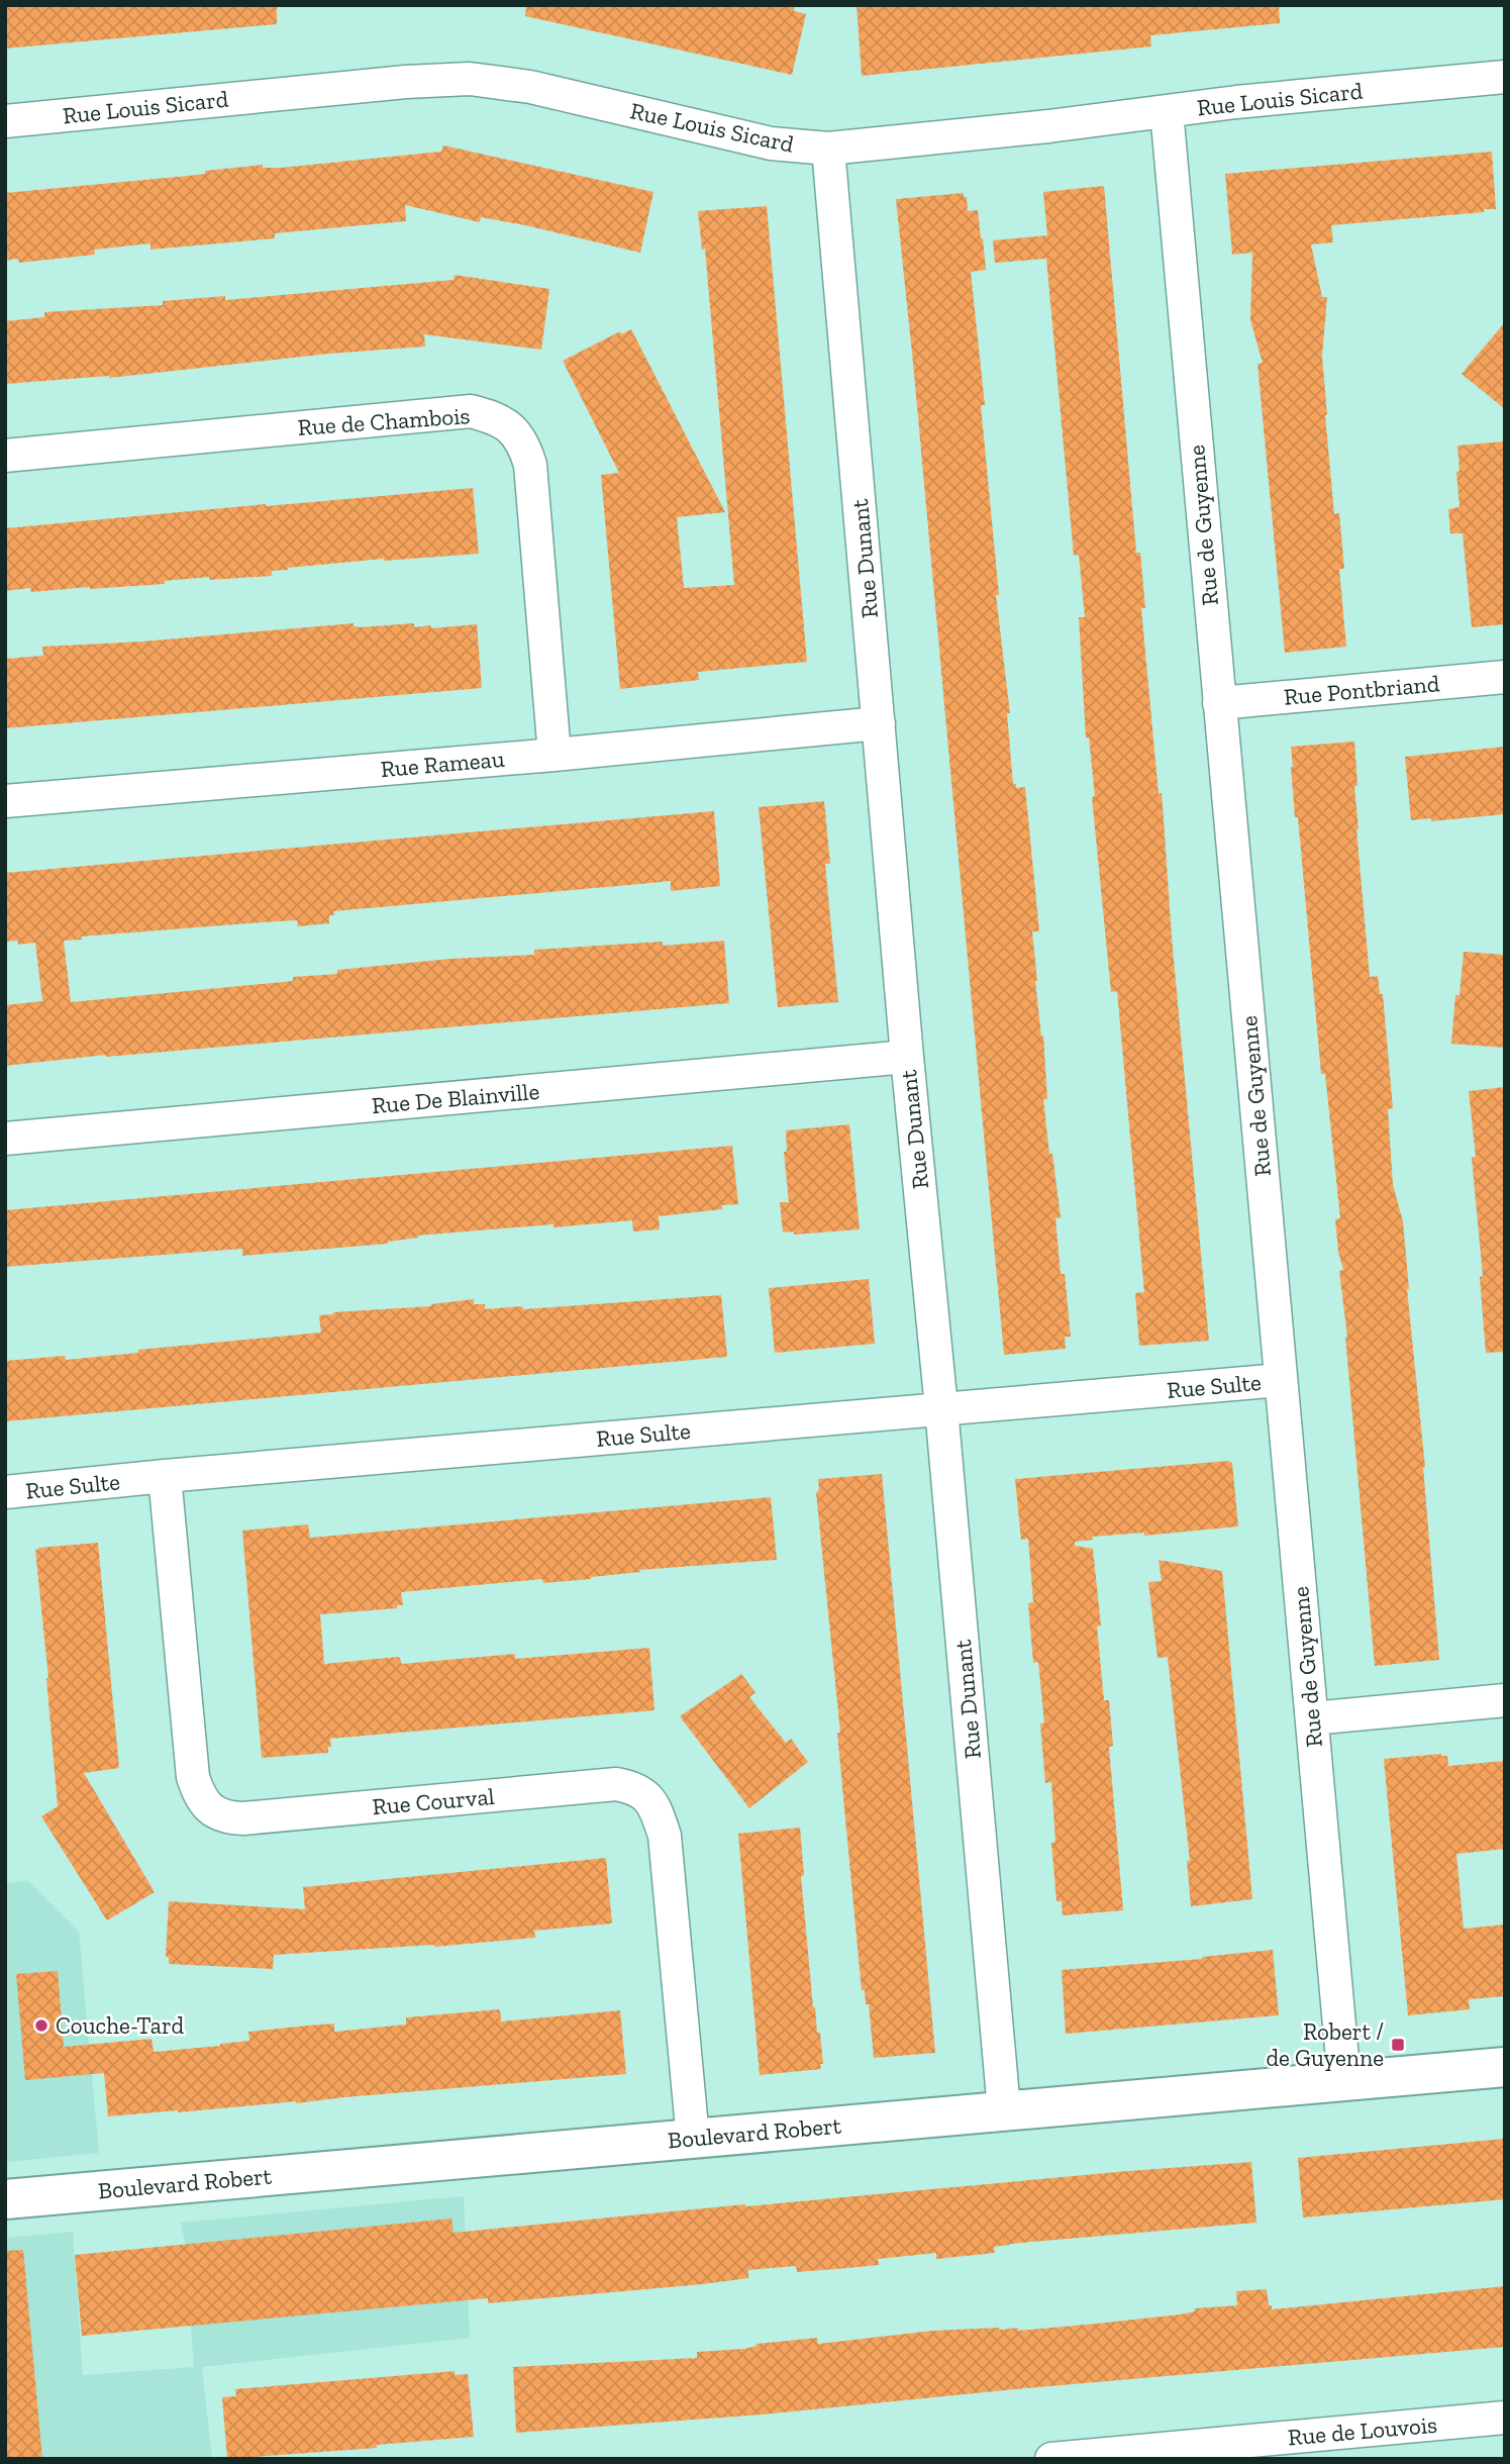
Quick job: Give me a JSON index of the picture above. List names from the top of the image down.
{
  "streets": {
    "street": [
      "Rue Louis Sicard",
      "Rue de Chambois",
      "Rue de Guyenne",
      "Rue Dunant",
      "Rue Pontbriand",
      "Rue Rameau",
      "Rue De Blainville",
      "Rue Sulte",
      "Rue Courval",
      "Boulevard Robert",
      "Rue de Louvois"
    ]
  },
  "crossings": [
    ["Rue Louis Sicard", "Rue de Guyenne"],
    ["Rue Louis Sicard", "Rue Dunant"],
    ["Rue de Chambois", "Rue Rameau"],
    ["Rue de Guyenne", "Rue Pontbriand"],
    ["Rue de Guyenne", "Rue Sulte"],
    ["Rue de Guyenne", "Boulevard Robert"],
    ["Rue Dunant", "Rue Rameau"],
    ["Rue Dunant", "Rue De Blainville"],
    ["Rue Dunant", "Rue Sulte"],
    ["Rue Dunant", "Boulevard Robert"],
    ["Rue Sulte", "Rue Courval"],
    ["Rue Courval", "Boulevard Robert"]
  ],
  "places": {
    "other": ["Couche-Tard"],
    "transit": ["Robert / de Guyenne"]
  }
}
